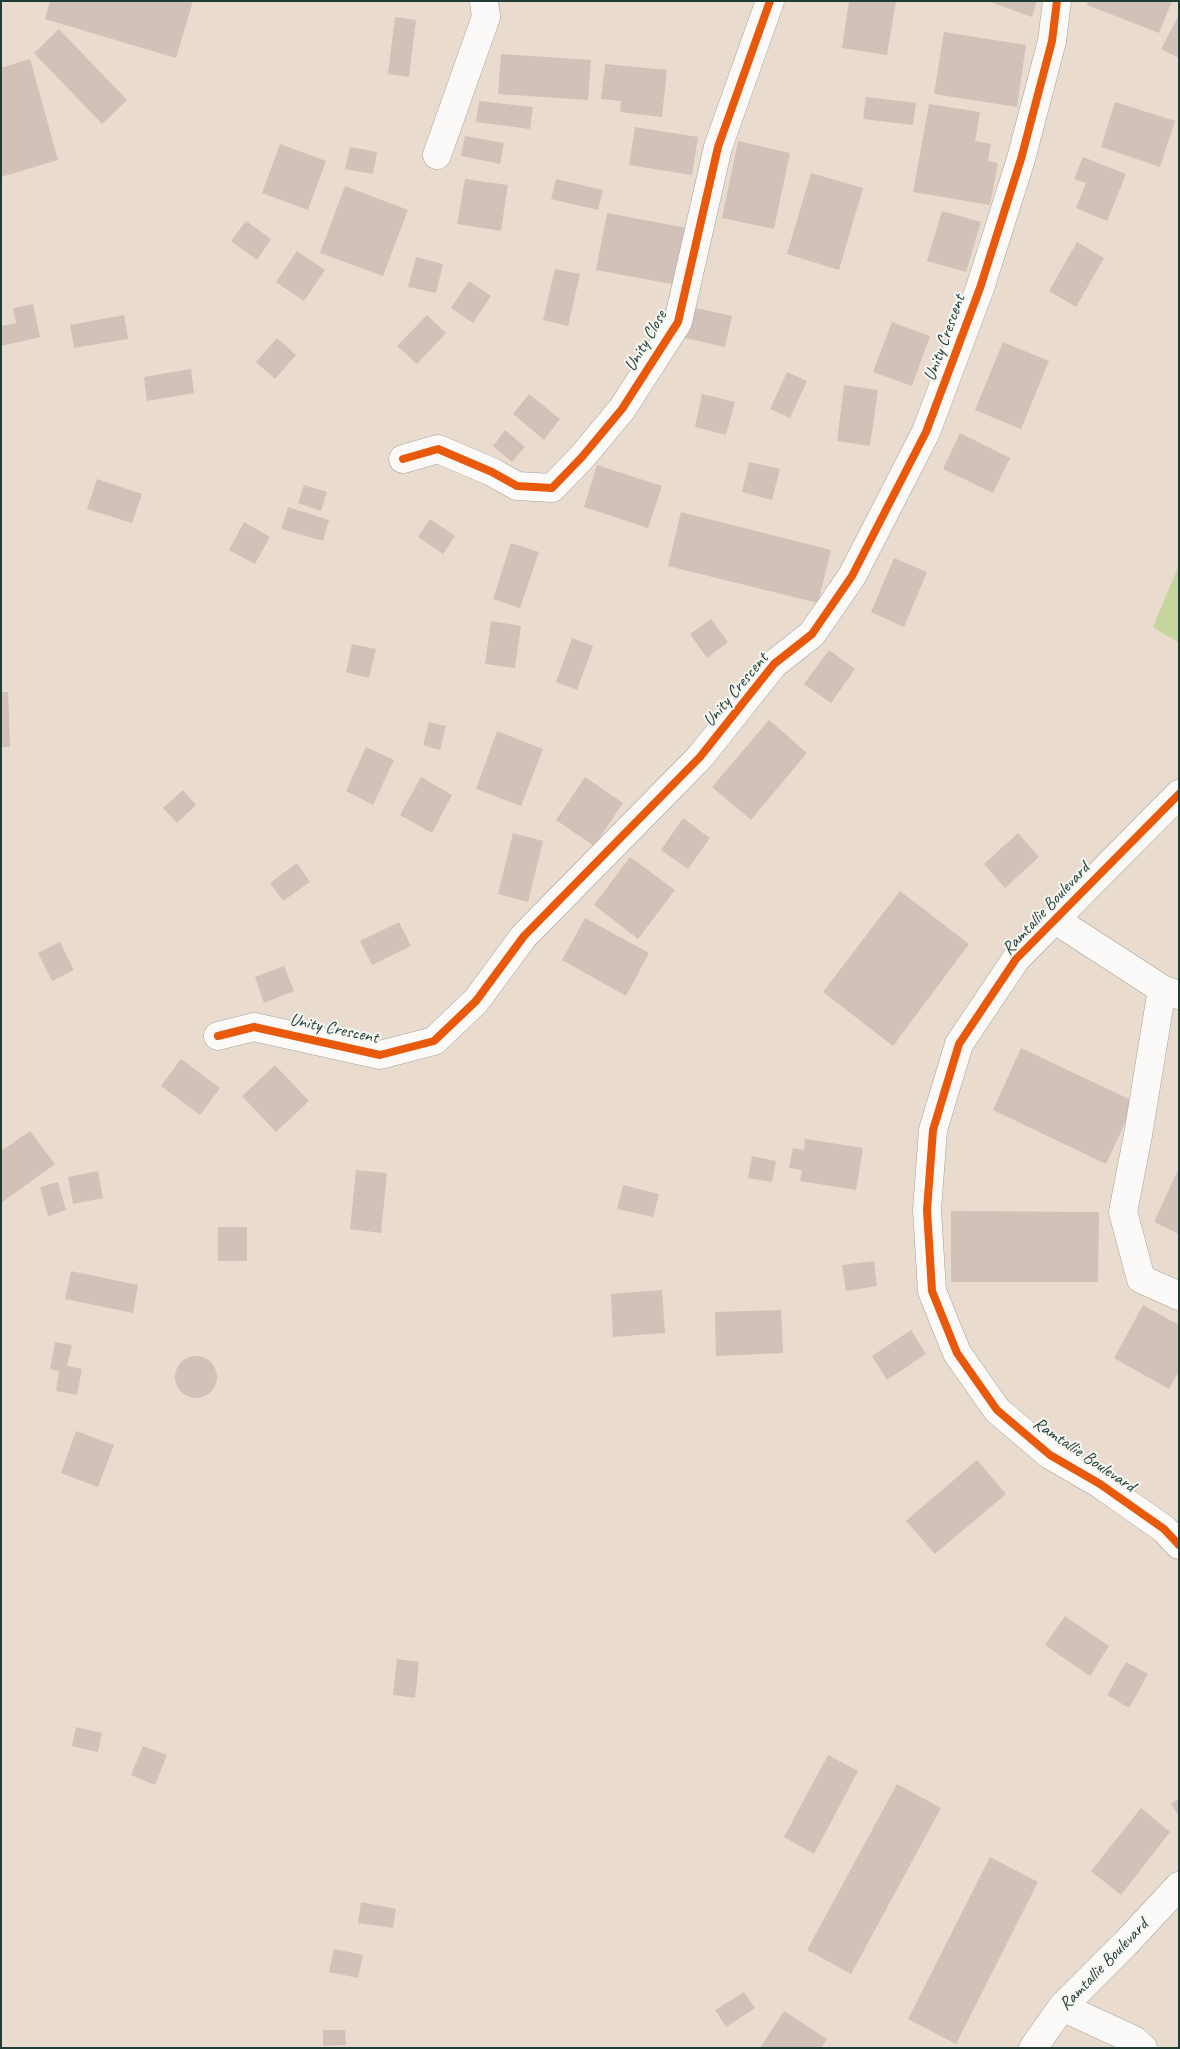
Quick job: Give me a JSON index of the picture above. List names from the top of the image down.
{
  "streets": {
    "street": ["Unity Crescent", "Unity Close", "Ramtallie Boulevard"]
  }
}
